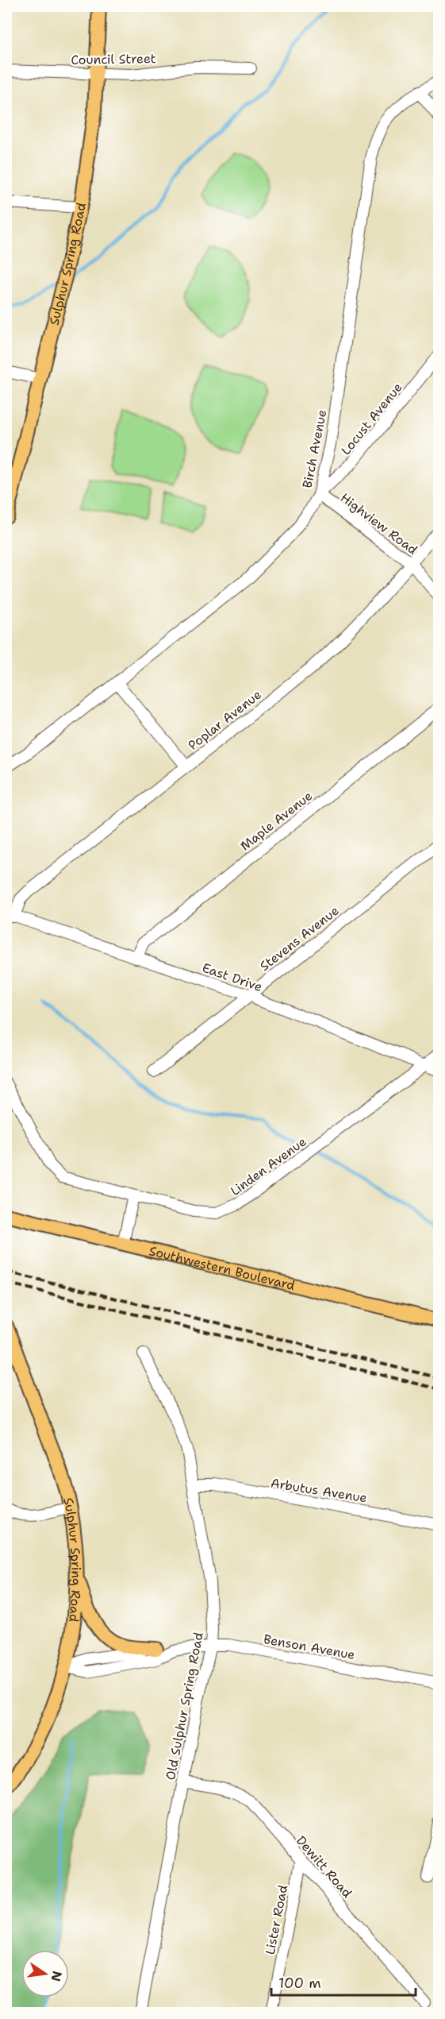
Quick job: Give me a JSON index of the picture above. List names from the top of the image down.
{
  "streets": {
    "main road": ["Sulphur Spring Road", "Southwestern Boulevard"],
    "street": [
      "Council Street",
      "Locust Avenue",
      "Birch Avenue",
      "Highview Road",
      "Poplar Avenue",
      "Maple Avenue",
      "Stevens Avenue",
      "East Drive",
      "Linden Avenue",
      "Arbutus Avenue",
      "Benson Avenue",
      "Old Sulphur Spring Road",
      "Dewitt Road",
      "Lister Road"
    ]
  },
  "crossings": [
    ["Council Street", "Sulphur Spring Road"],
    ["Sulphur Spring Road", "Benson Avenue"],
    ["Locust Avenue", "Birch Avenue"],
    ["Locust Avenue", "Highview Road"],
    ["Birch Avenue", "Highview Road"],
    ["Highview Road", "Poplar Avenue"],
    ["Poplar Avenue", "East Drive"],
    ["Maple Avenue", "East Drive"],
    ["Stevens Avenue", "East Drive"],
    ["East Drive", "Linden Avenue"],
    ["Arbutus Avenue", "Old Sulphur Spring Road"],
    ["Benson Avenue", "Old Sulphur Spring Road"],
    ["Old Sulphur Spring Road", "Dewitt Road"],
    ["Dewitt Road", "Lister Road"]
  ],
  "scale_bar": "100 m",
  "north": "right"
}
